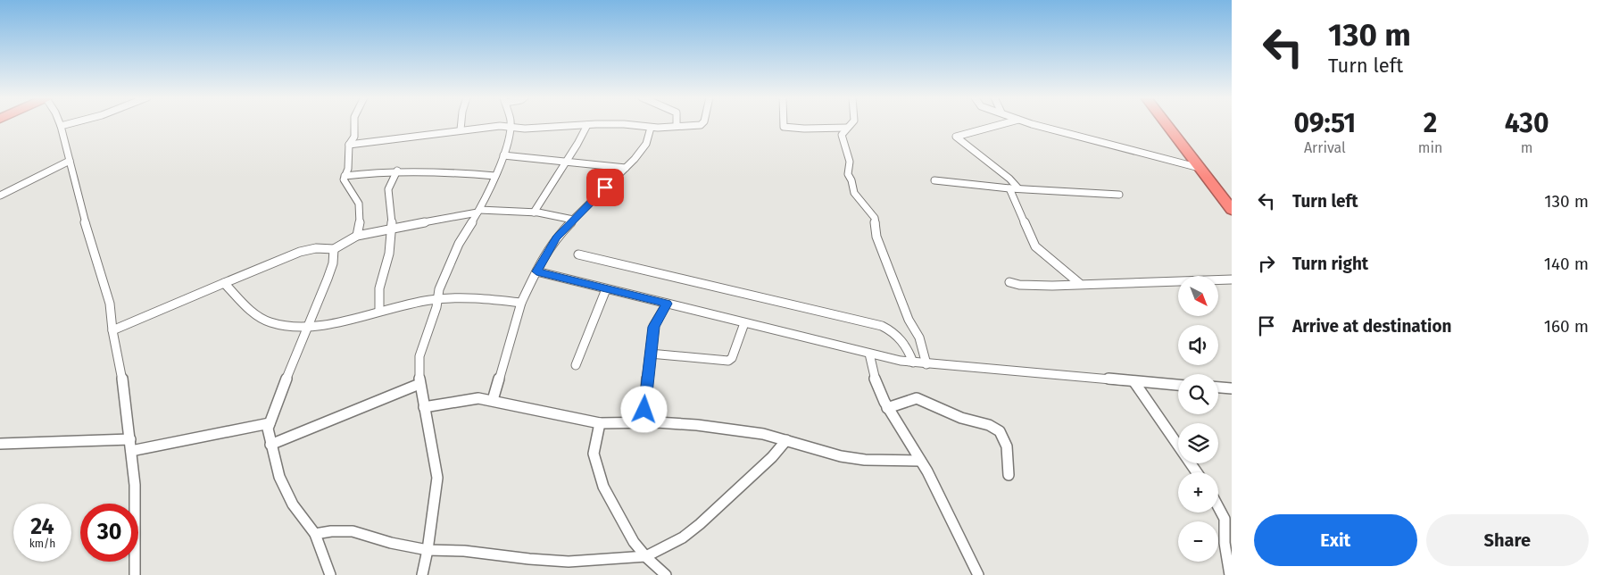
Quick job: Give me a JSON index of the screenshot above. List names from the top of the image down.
{
  "north": "bottom right",
  "page": {
    "turn": ["130 m", "Turn left"],
    "eta": [
      "09:51",
      "Arrival",
      "2",
      "min",
      "430",
      "m"
    ],
    "list": [
      {
        "name": "Turn left",
        "value": "130 m"
      },
      {
        "name": "Turn right",
        "value": "140 m"
      },
      {
        "name": "Arrive at destination",
        "value": "160 m"
      }
    ],
    "map_buttons": ["+", "−"],
    "speed": "24 km/h",
    "limit": "30",
    "buttons": ["Exit", "Share"]
  }
}
